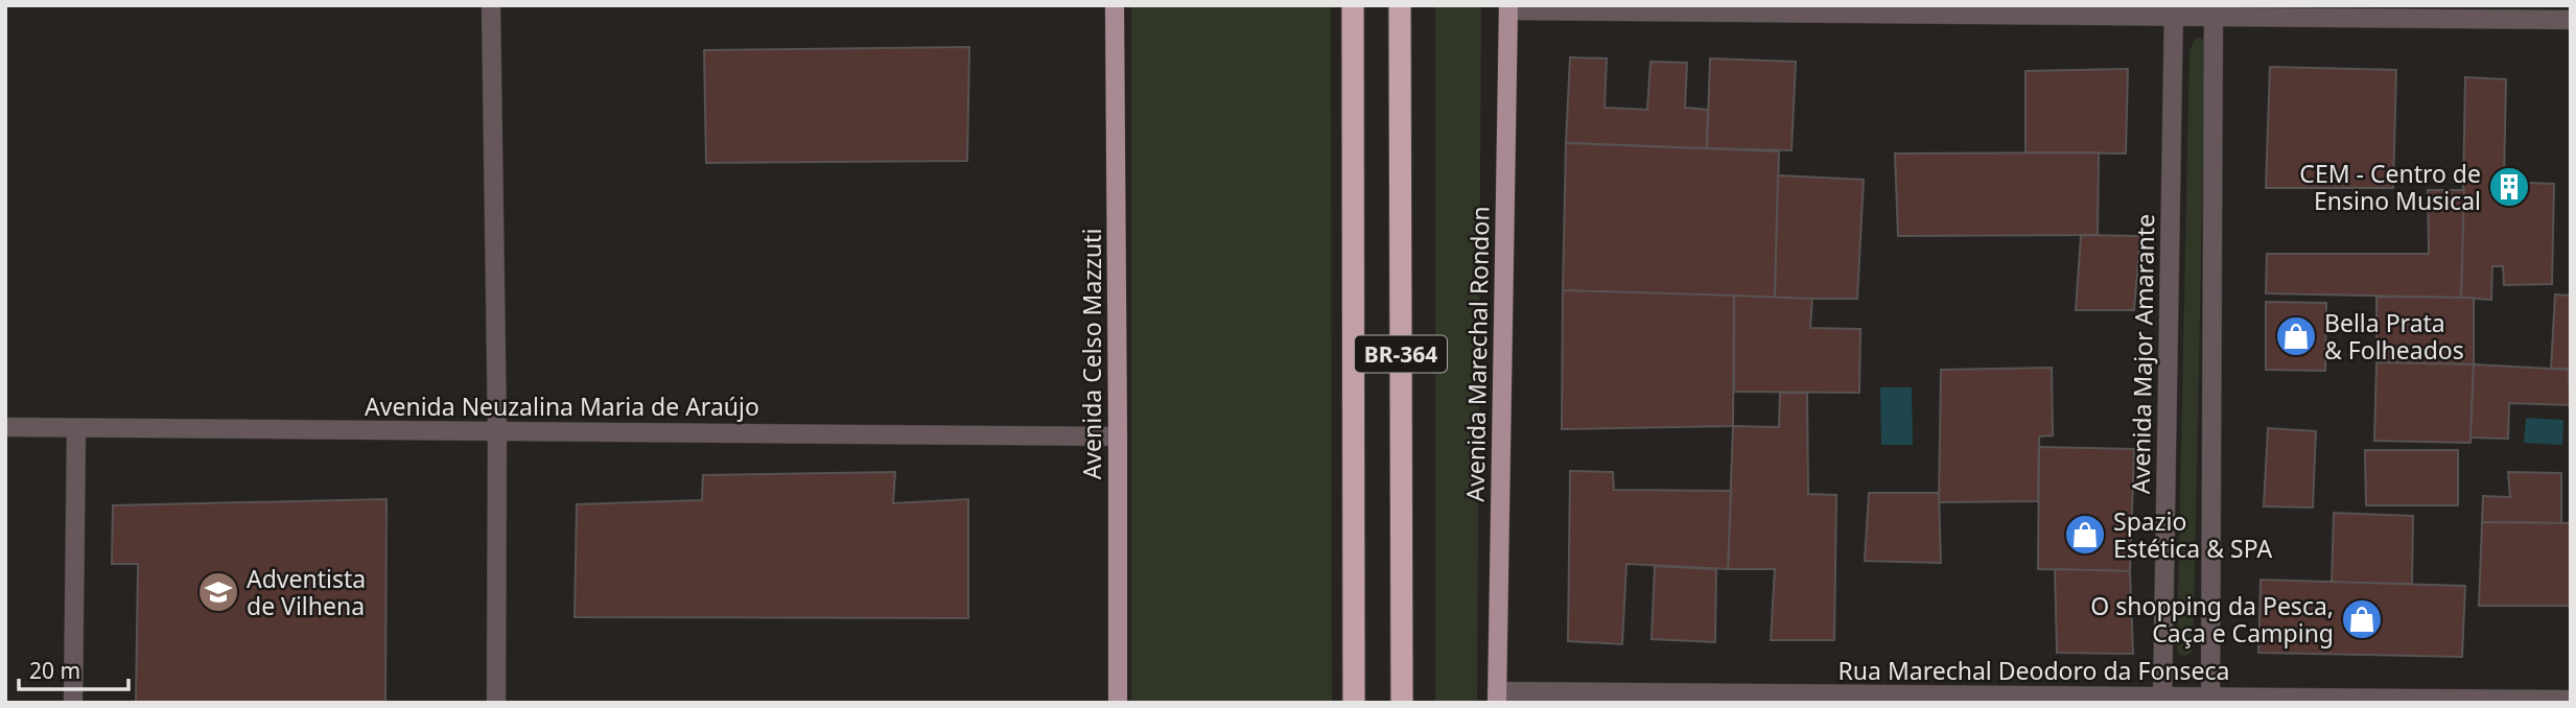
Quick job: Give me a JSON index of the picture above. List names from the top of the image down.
{
  "streets": {
    "highway": ["BR-364"],
    "main road": ["Avenida Celso Mazzuti", "Avenida Marechal Rondon"],
    "street": ["Avenida Major Amarante", "Avenida Neuzalina Maria de Araújo", "Rua Marechal Deodoro da Fonseca"]
  },
  "crossings": [
    ["Avenida Celso Mazzuti", "Avenida Neuzalina Maria de Araújo"],
    ["Avenida Marechal Rondon", "Rua Marechal Deodoro da Fonseca"],
    ["Avenida Major Amarante", "Rua Marechal Deodoro da Fonseca"]
  ],
  "places": {
    "building": ["CEM - Centro de Ensino Musical"],
    "shop": ["Bella Prata & Folheados", "Spazio Estética & SPA", "O shopping da Pesca, Caça e Camping"],
    "school or university": ["Adventista de Vilhena"]
  },
  "scale_bar": "20 m"
}
